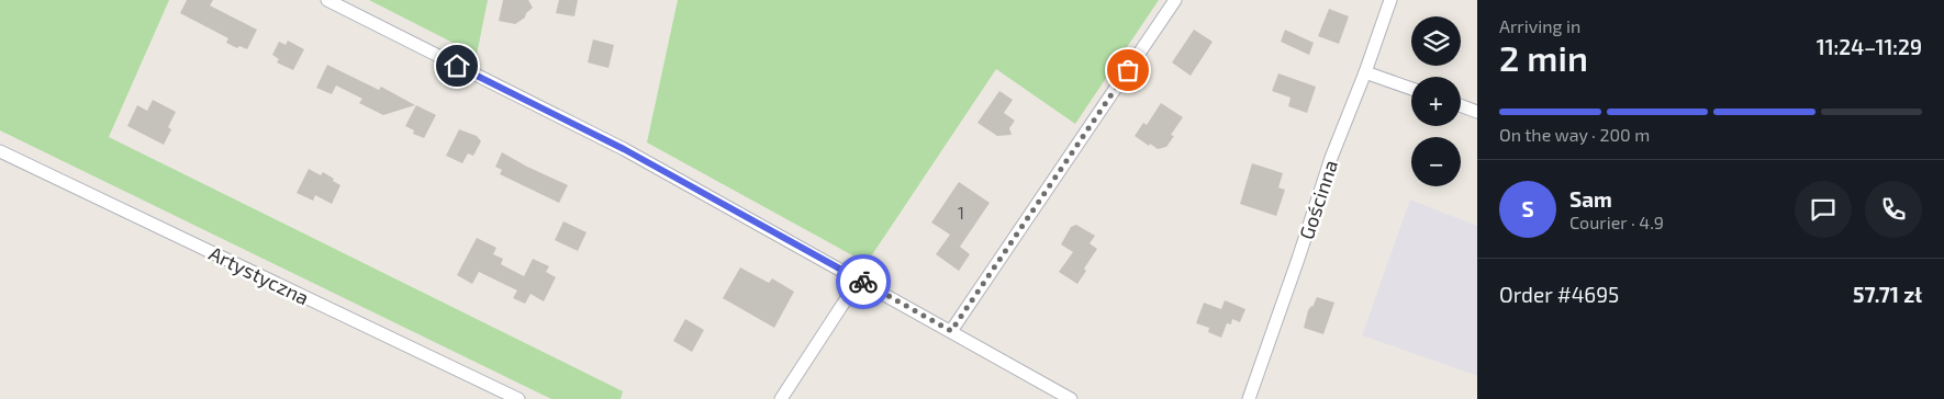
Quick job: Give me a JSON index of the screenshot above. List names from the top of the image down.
{
  "streets": {
    "street": ["Gościnna", "Artystyczna"]
  },
  "house_numbers": ["1"],
  "page": {
    "heading": ["2 min", "Arriving in", "11:24–11:29"],
    "panel": [
      "Sam",
      "Courier · 4.9",
      "Order #4695",
      "57.71 zł"
    ],
    "map_buttons": ["+", "−"],
    "bar": "On the way · 200 m",
    "round": "S"
  }
}
